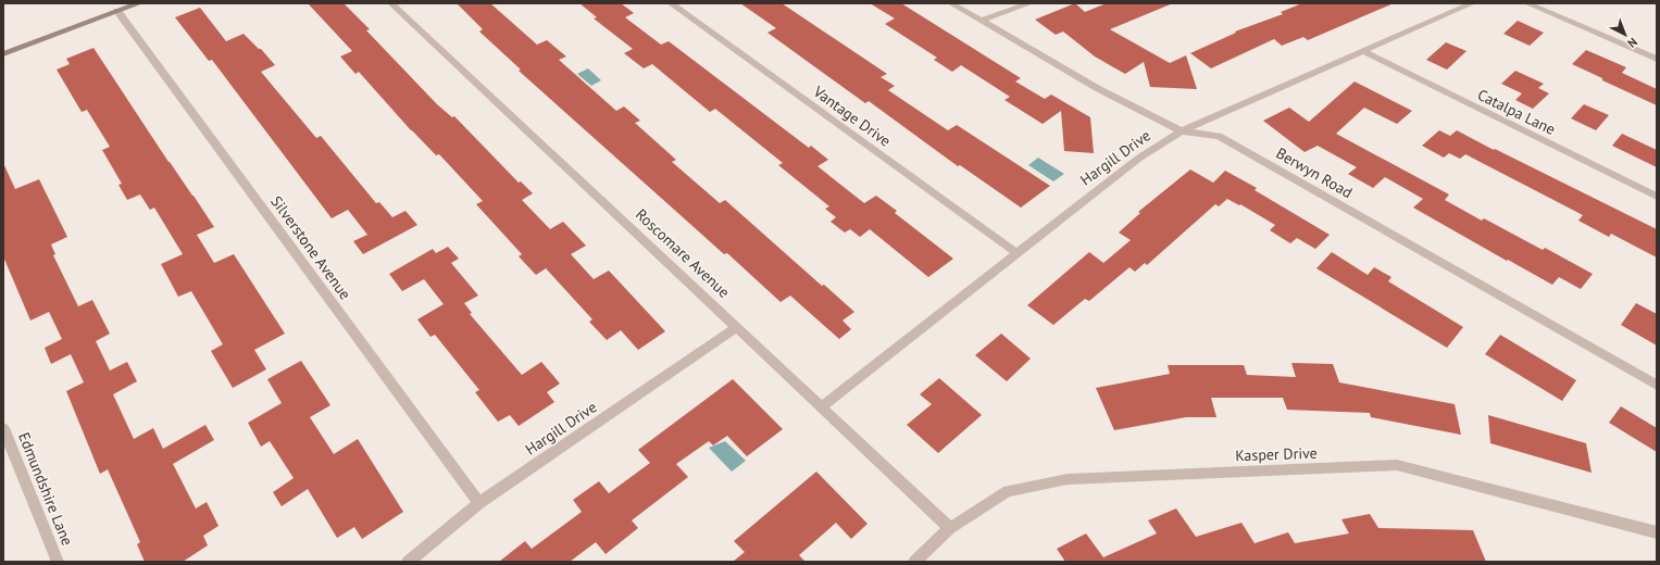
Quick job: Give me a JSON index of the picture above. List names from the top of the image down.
{
  "streets": {
    "street": [
      "Catalpa Lane",
      "Vantage Drive",
      "Hargill Drive",
      "Berwyn Road",
      "Silverstone Avenue",
      "Roscomare Avenue",
      "Kasper Drive",
      "Edmundshire Lane"
    ]
  },
  "crossings": [
    ["Catalpa Lane", "Hargill Drive"],
    ["Vantage Drive", "Hargill Drive"],
    ["Hargill Drive", "Berwyn Road"],
    ["Hargill Drive", "Silverstone Avenue"],
    ["Hargill Drive", "Roscomare Avenue"],
    ["Roscomare Avenue", "Kasper Drive"]
  ],
  "north": "bottom right"
}
